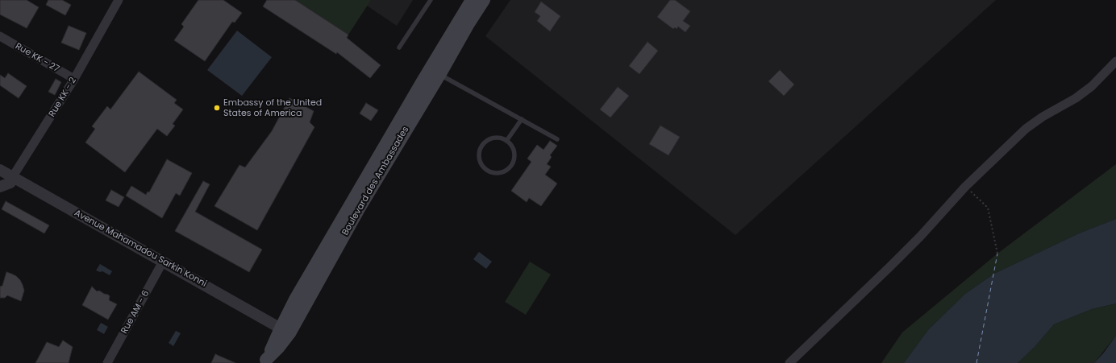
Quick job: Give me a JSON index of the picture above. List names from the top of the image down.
{
  "streets": {
    "main road": ["Boulevard des Ambassades"],
    "street": [
      "Rue KK - 27",
      "Rue KK - 2",
      "Avenue Mahamadou Sarkin Konni",
      "Rue AM - 6"
    ]
  },
  "crossings": [
    ["Rue KK - 27", "Rue KK - 2"],
    ["Rue KK - 2", "Avenue Mahamadou Sarkin Konni"],
    ["Boulevard des Ambassades", "Avenue Mahamadou Sarkin Konni"],
    ["Avenue Mahamadou Sarkin Konni", "Rue AM - 6"]
  ],
  "places": ["Embassy of the United States of America"]
}
